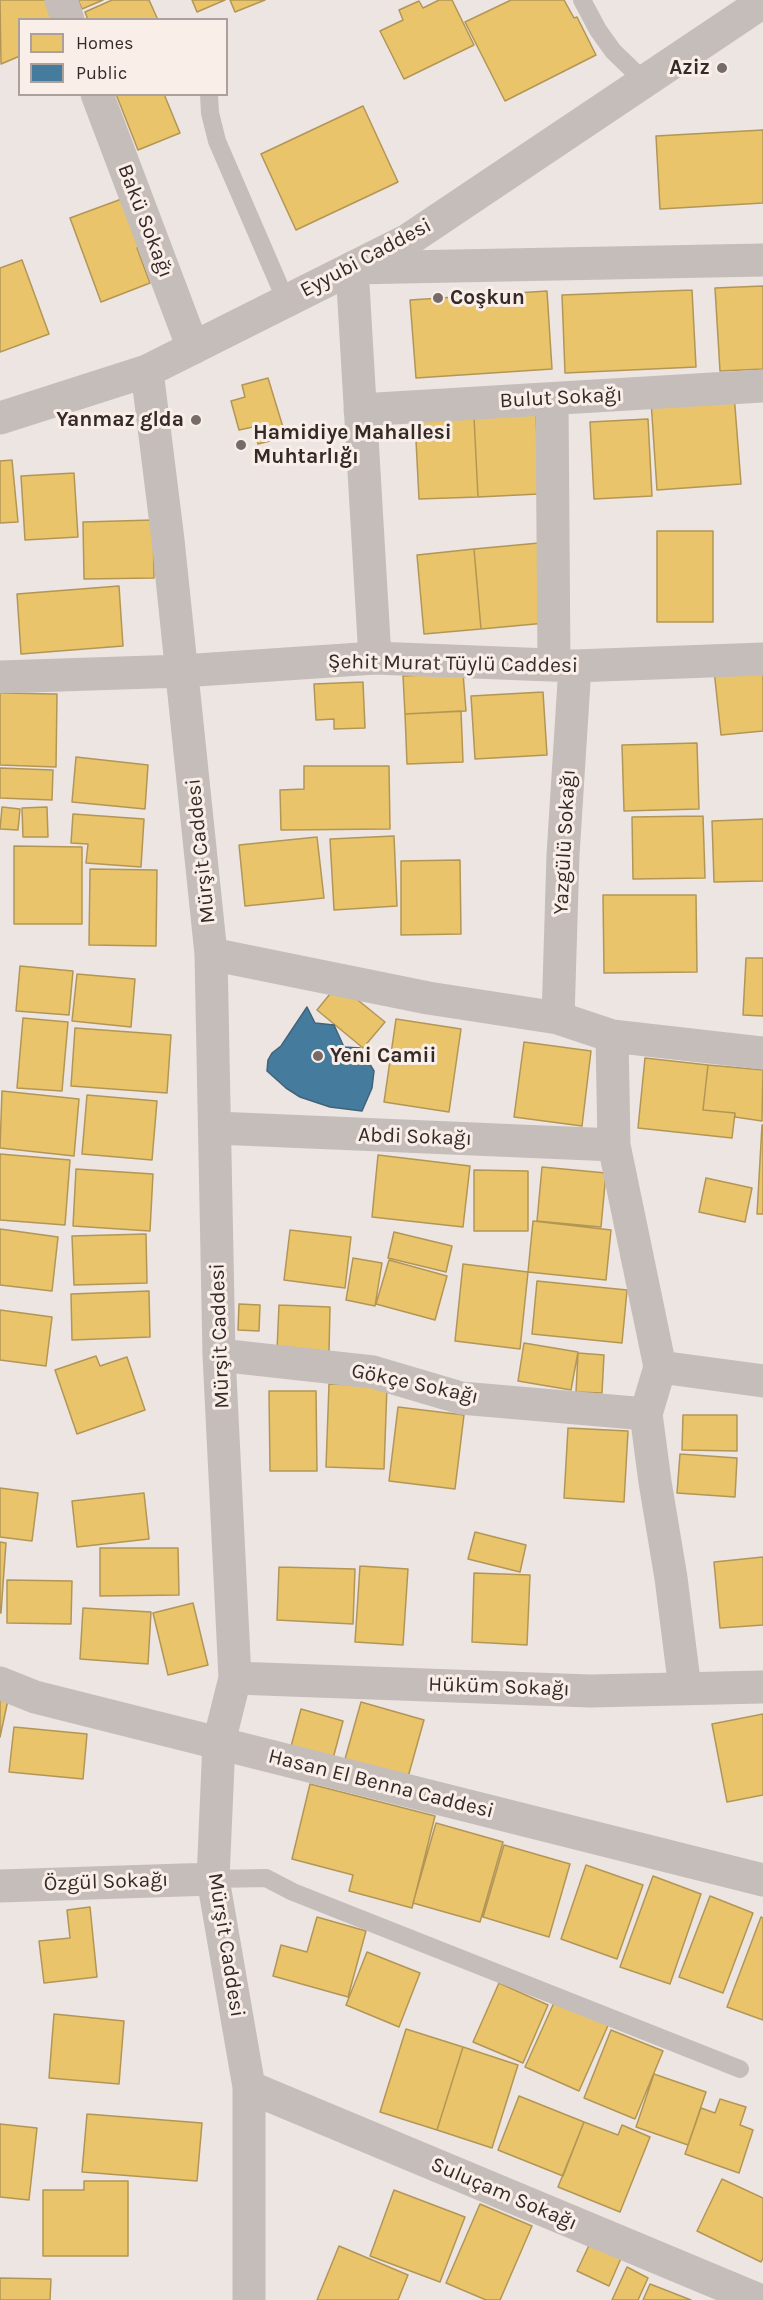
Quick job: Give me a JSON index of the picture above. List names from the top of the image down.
{
  "streets": {
    "street": [
      "Bakü Sokağı",
      "Eyyubi Caddesi",
      "Bulut Sokağı",
      "Şehit Murat Tüylü Caddesi",
      "Yazgülü Sokağı",
      "Mürşit Caddesi",
      "Abdi Sokağı",
      "Gökçe Sokağı",
      "Hüküm Sokağı",
      "Hasan El Benna Caddesi",
      "Özgül Sokağı",
      "Suluçam Sokağı"
    ]
  },
  "crossings": [
    ["Bakü Sokağı", "Eyyubi Caddesi"],
    ["Eyyubi Caddesi", "Mürşit Caddesi"],
    ["Bulut Sokağı", "Yazgülü Sokağı"],
    ["Şehit Murat Tüylü Caddesi", "Yazgülü Sokağı"],
    ["Şehit Murat Tüylü Caddesi", "Mürşit Caddesi"],
    ["Mürşit Caddesi", "Abdi Sokağı"],
    ["Mürşit Caddesi", "Gökçe Sokağı"],
    ["Mürşit Caddesi", "Hüküm Sokağı"],
    ["Mürşit Caddesi", "Hasan El Benna Caddesi"],
    ["Mürşit Caddesi", "Özgül Sokağı"],
    ["Mürşit Caddesi", "Suluçam Sokağı"]
  ],
  "places": [
    "Aziz",
    "Coşkun",
    "Yanmaz glda",
    "Hamidiye Mahallesi Muhtarlığı",
    "Yeni Camii"
  ],
  "legend": ["Homes", "Public"]
}
